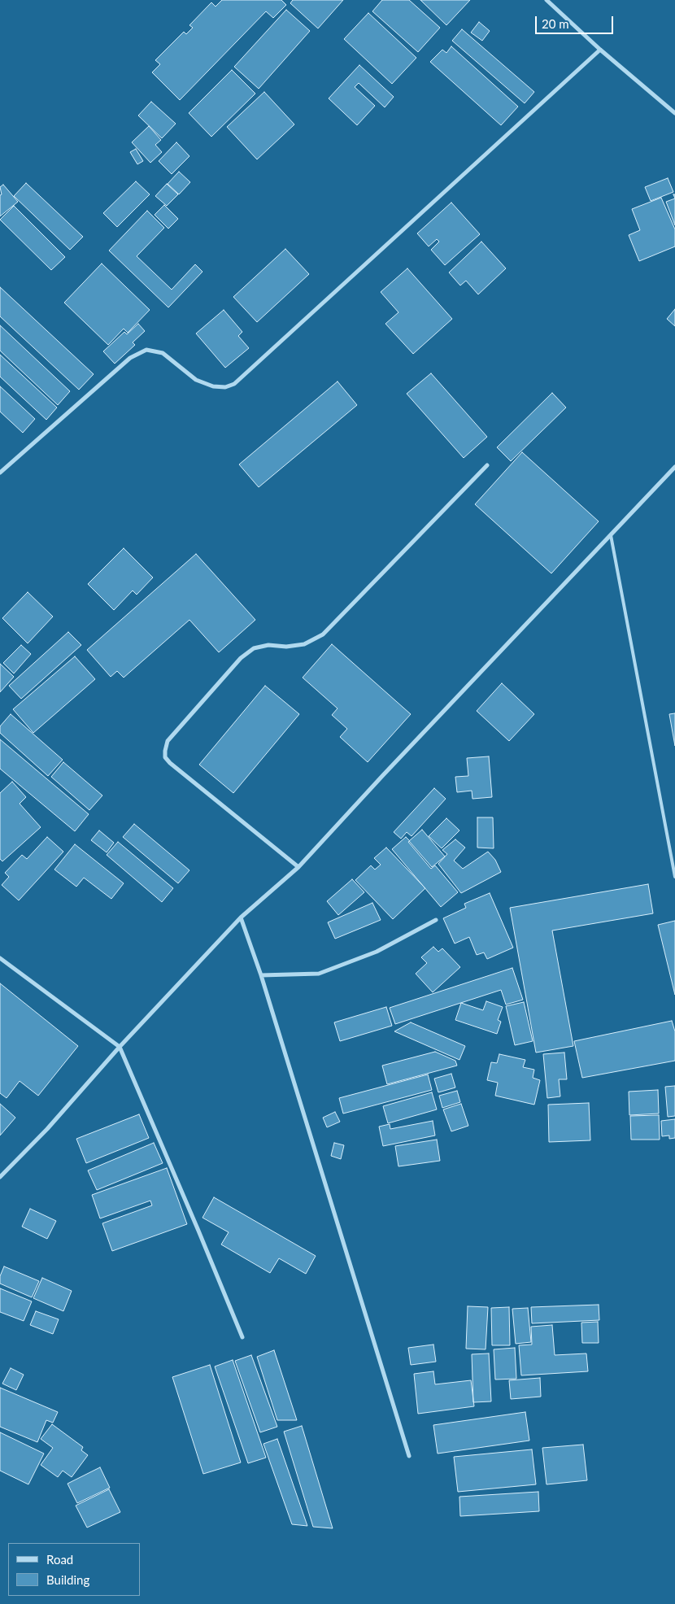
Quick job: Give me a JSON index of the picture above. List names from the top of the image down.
{
  "legend": ["Road", "Building"],
  "scale_bar": "20 m"
}
